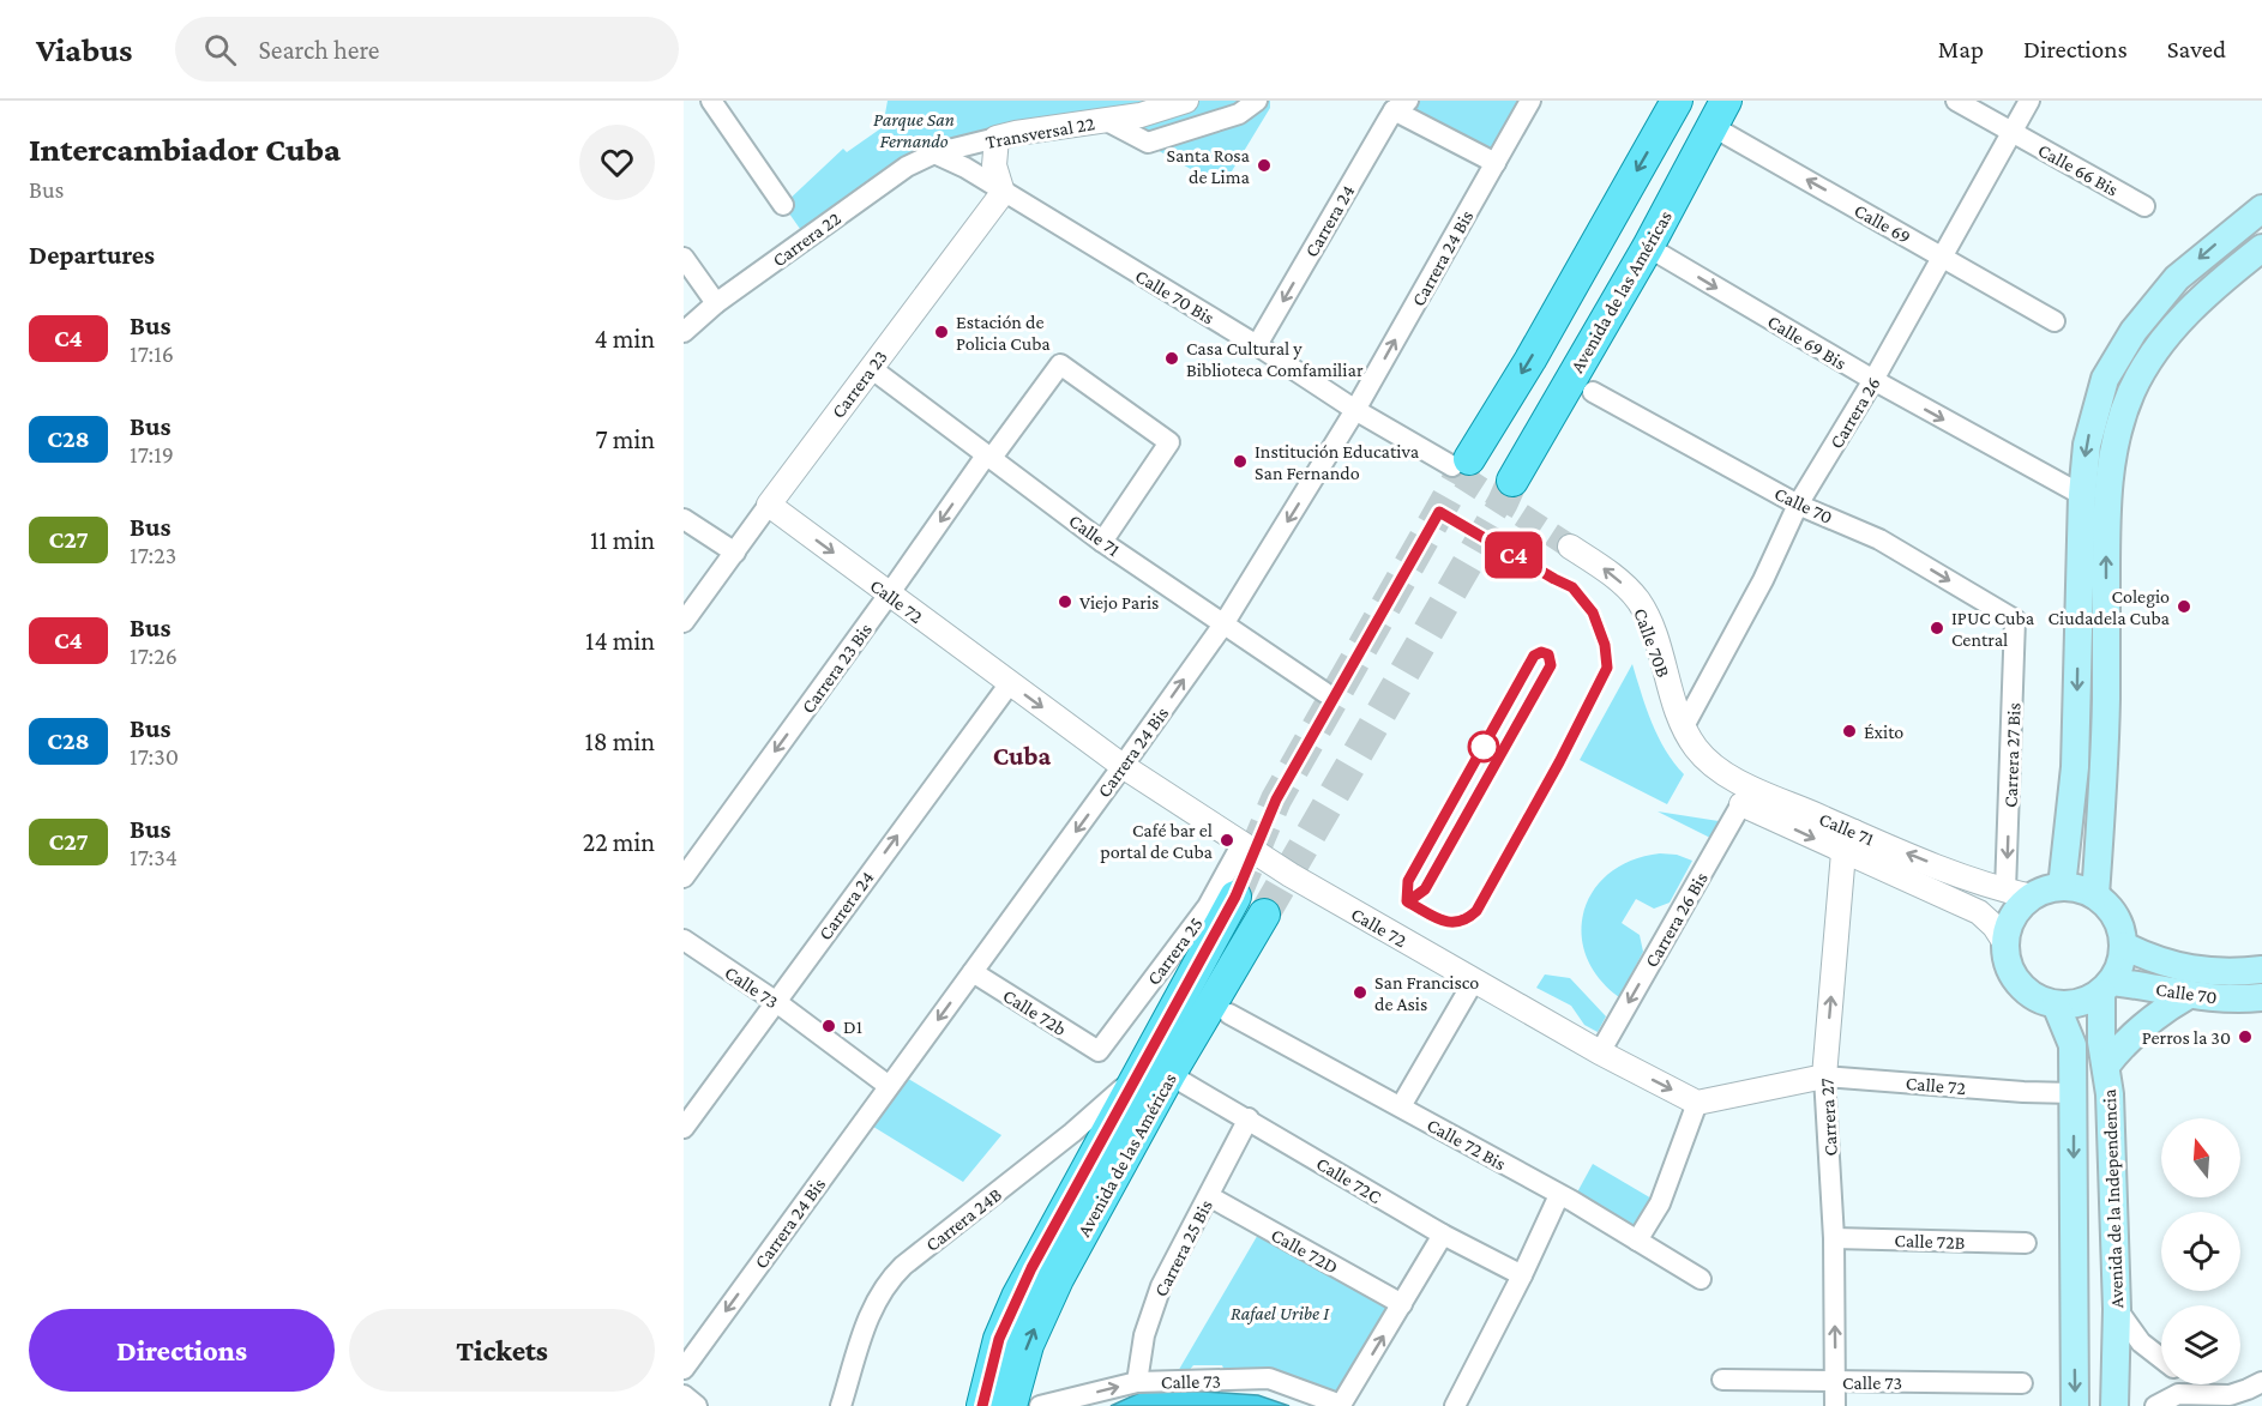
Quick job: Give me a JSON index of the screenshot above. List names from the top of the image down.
{
  "streets": {
    "main road": ["Avenida de las Américas", "Calle 70", "Avenida de la Independencia"],
    "street": [
      "Transversal 22",
      "Calle 66 Bis",
      "Carrera 24",
      "Calle 69",
      "Carrera 22",
      "Carrera 24 Bis",
      "Calle 70 Bis",
      "Calle 69 Bis",
      "Carrera 23",
      "Carrera 26",
      "Calle 71",
      "Calle 72",
      "Calle 70B",
      "Carrera 23 Bis",
      "Carrera 27 Bis",
      "Carrera 26 Bis",
      "Carrera 25",
      "Calle 73",
      "Calle 72b",
      "Carrera 27",
      "Calle 72 Bis",
      "Calle 72C",
      "Carrera 24B",
      "Calle 72B",
      "Carrera 25 Bis",
      "Calle 72D"
    ]
  },
  "crossings": [
    ["Transversal 22", "Carrera 22"],
    ["Transversal 22", "Calle 70 Bis"],
    ["Calle 66 Bis", "Carrera 26"],
    ["Carrera 24", "Calle 70 Bis"],
    ["Carrera 24", "Calle 72"],
    ["Carrera 24", "Calle 73"],
    ["Calle 69", "Avenida de las Américas"],
    ["Calle 69", "Carrera 26"],
    ["Carrera 22", "Calle 70 Bis"],
    ["Carrera 24 Bis", "Calle 70 Bis"],
    ["Carrera 24 Bis", "Calle 71"],
    ["Carrera 24 Bis", "Calle 72"],
    ["Carrera 24 Bis", "Calle 73"],
    ["Carrera 24 Bis", "Calle 72b"],
    ["Avenida de las Américas", "Calle 69 Bis"],
    ["Avenida de las Américas", "Carrera 24B"],
    ["Calle 70 Bis", "Carrera 23"],
    ["Calle 69 Bis", "Carrera 26"],
    ["Carrera 23", "Calle 71"],
    ["Carrera 23", "Calle 72"],
    ["Carrera 26", "Calle 70"],
    ["Carrera 26", "Calle 71"],
    ["Carrera 26", "Calle 70B"],
    ["Calle 70", "Calle 71"],
    ["Calle 70", "Carrera 27 Bis"],
    ["Calle 70", "Avenida de la Independencia"],
    ["Calle 71", "Calle 70B"],
    ["Calle 71", "Carrera 23 Bis"],
    ["Calle 71", "Carrera 27 Bis"],
    ["Calle 71", "Carrera 26 Bis"],
    ["Calle 71", "Carrera 27"],
    ["Calle 71", "Avenida de la Independencia"],
    ["Calle 72", "Carrera 23 Bis"],
    ["Calle 72", "Carrera 26 Bis"],
    ["Calle 72", "Carrera 25"],
    ["Calle 72", "Carrera 27"],
    ["Calle 72", "Avenida de la Independencia"],
    ["Carrera 25", "Calle 72b"],
    ["Calle 73", "Carrera 27"],
    ["Calle 73", "Carrera 25 Bis"],
    ["Carrera 27", "Calle 72B"],
    ["Calle 72C", "Carrera 25 Bis"],
    ["Carrera 25 Bis", "Calle 72D"]
  ],
  "one_way": [
    "Calle 69",
    "Calle 69 Bis",
    "Calle 70B",
    "Carrera 23 Bis",
    "Carrera 27 Bis",
    "Carrera 26 Bis",
    "Carrera 27"
  ],
  "districts": ["Cuba"],
  "parks": ["Parque San Fernando", "Rafael Uribe I"],
  "places": [
    "Santa Rosa de Lima",
    "Estación de Policia Cuba",
    "Casa Cultural y Biblioteca Comfamiliar",
    "Institución Educativa San Fernando",
    "Viejo Paris",
    "Colegio Ciudadela Cuba",
    "IPUC Cuba Central",
    "Éxito",
    "Café bar el portal de Cuba",
    "San Francisco de Asis",
    "D1",
    "Perros la 30"
  ],
  "lines": ["bus line C4"],
  "north": "top",
  "page": {
    "header": "Viabus",
    "search": "Search here",
    "nav": ["Map", "Directions", "Saved"],
    "heading": [
      ["Intercambiador Cuba", "Bus"],
      "Departures"
    ],
    "on_map": "C4",
    "list": [
      {
        "mark": "C4",
        "name": "Bus",
        "note": "17:16",
        "value": "4 min"
      },
      {
        "mark": "C28",
        "name": "Bus",
        "note": "17:19",
        "value": "7 min"
      },
      {
        "mark": "C27",
        "name": "Bus",
        "note": "17:23",
        "value": "11 min"
      },
      {
        "mark": "C4",
        "name": "Bus",
        "note": "17:26",
        "value": "14 min"
      },
      {
        "mark": "C28",
        "name": "Bus",
        "note": "17:30",
        "value": "18 min"
      },
      {
        "mark": "C27",
        "name": "Bus",
        "note": "17:34",
        "value": "22 min"
      }
    ],
    "buttons": ["Directions", "Tickets"]
  }
}
